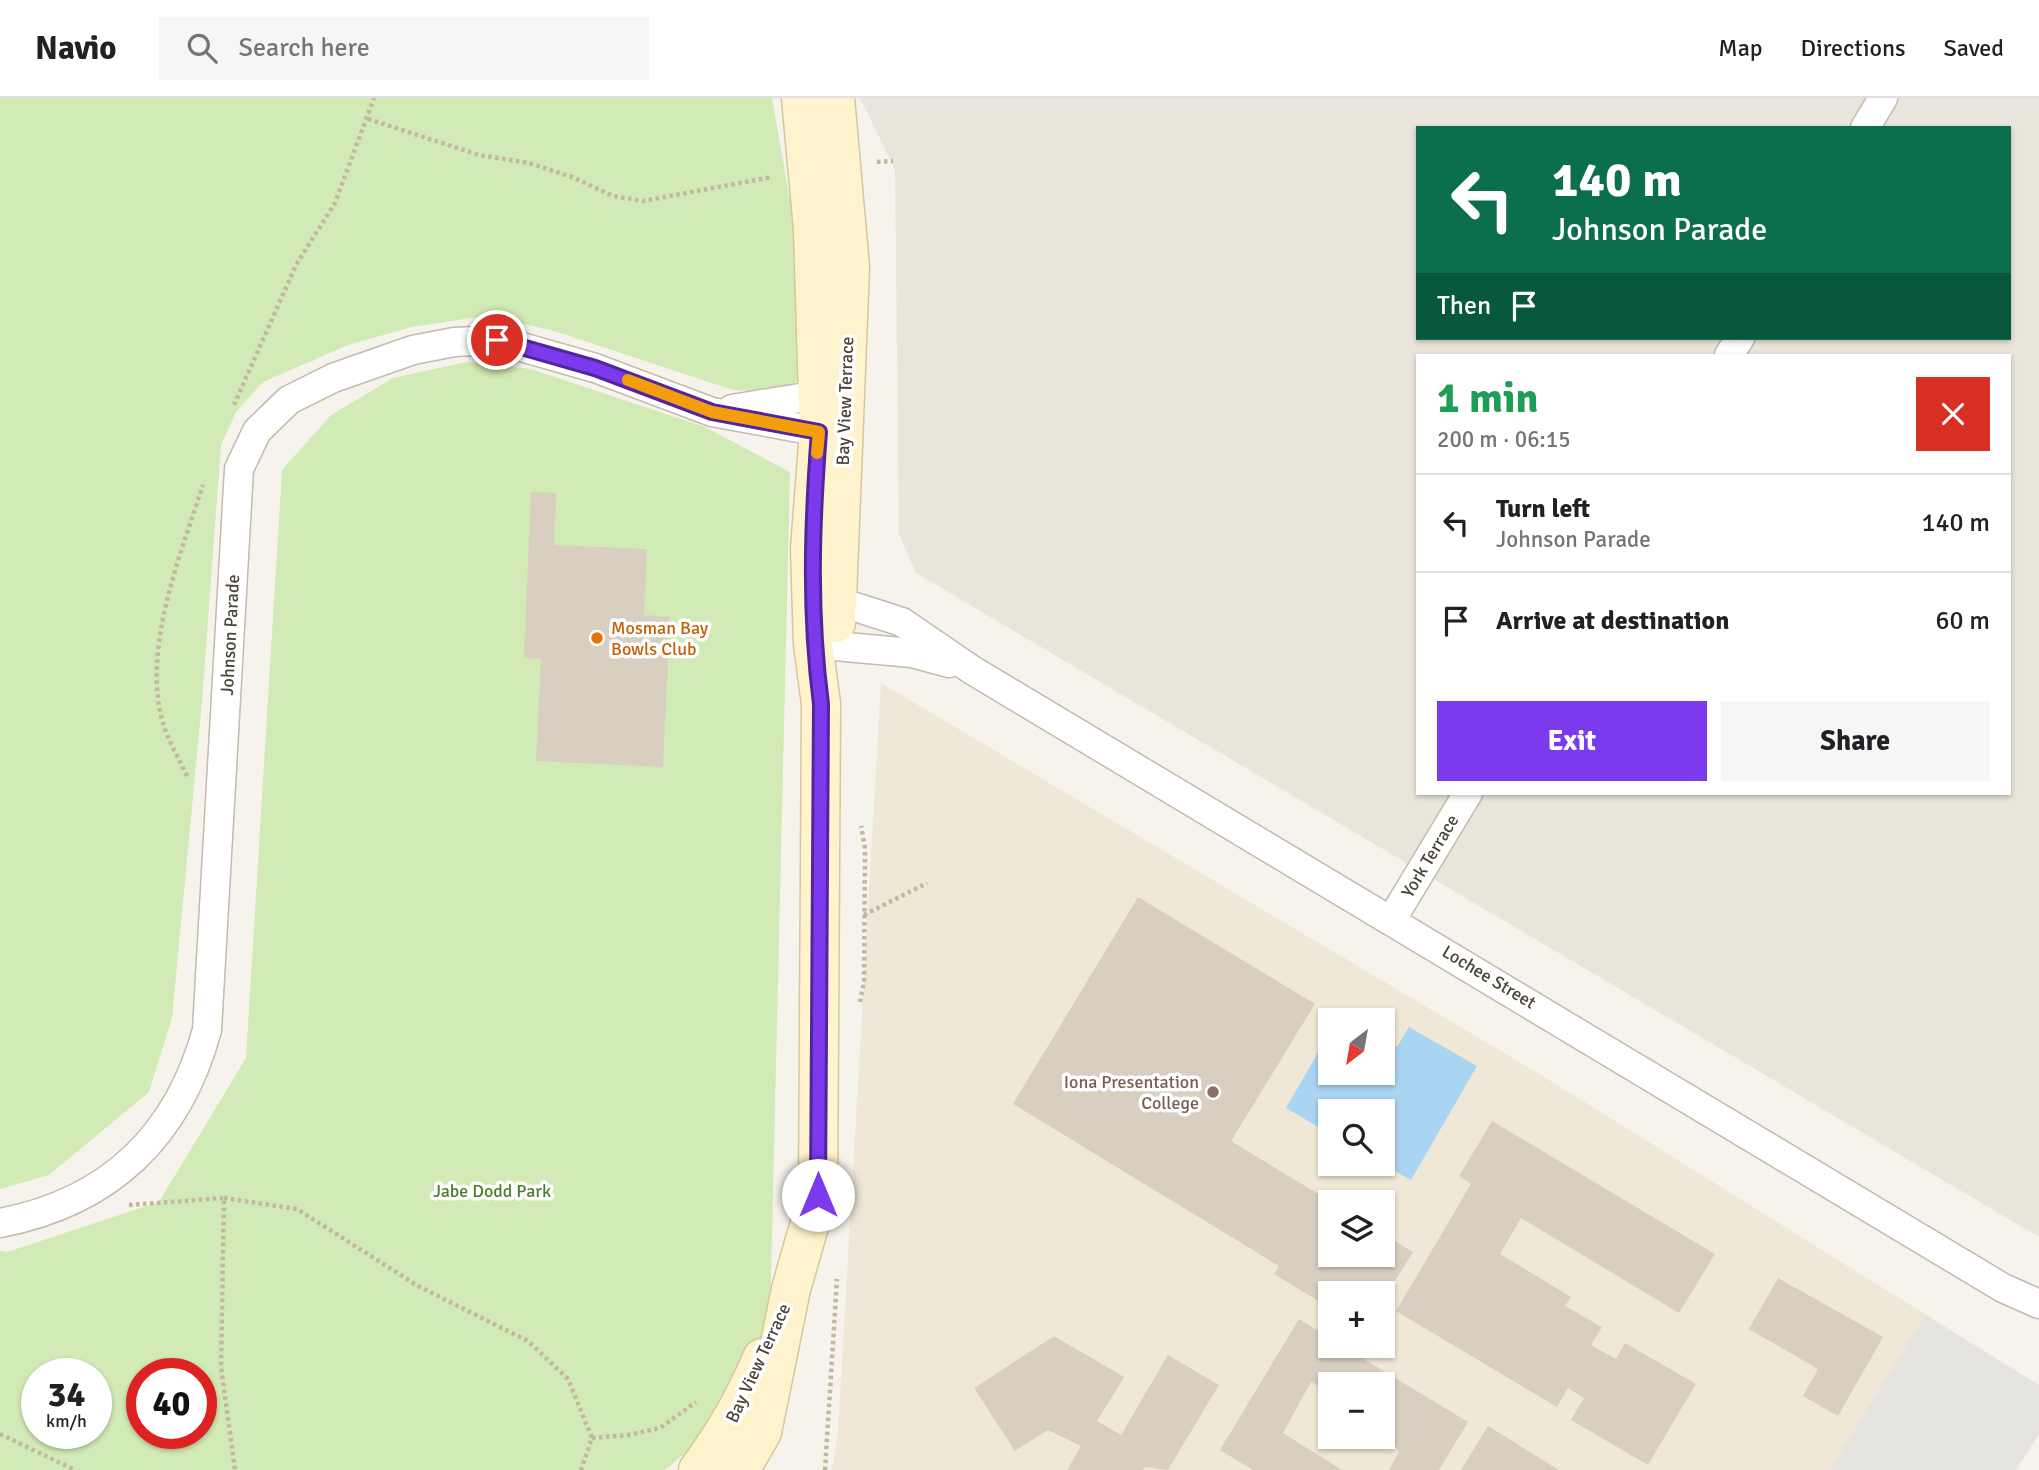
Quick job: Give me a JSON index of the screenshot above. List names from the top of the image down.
{
  "streets": {
    "street": [
      "Bay View Terrace",
      "Johnson Parade",
      "York Terrace",
      "Lochee Street"
    ]
  },
  "crossings": [
    ["Bay View Terrace", "Johnson Parade"],
    ["Bay View Terrace", "Lochee Street"],
    ["York Terrace", "Lochee Street"]
  ],
  "parks": ["Jabe Dodd Park"],
  "places": ["Mosman Bay Bowls Club", "Iona Presentation College"],
  "north": "bottom left",
  "page": {
    "header": "Navio",
    "search": "Search here",
    "nav": ["Map", "Directions", "Saved"],
    "turn": ["140 m", "Johnson Parade"],
    "then": "Then",
    "heading": ["1 min", "200 m · 06:15"],
    "list": [
      {
        "name": "Turn left",
        "note": "Johnson Parade",
        "value": "140 m"
      },
      {
        "name": "Arrive at destination",
        "value": "60 m"
      }
    ],
    "buttons": ["Exit", "Share"],
    "map_buttons": ["+", "−"],
    "speed": "34 km/h",
    "limit": "40"
  }
}
